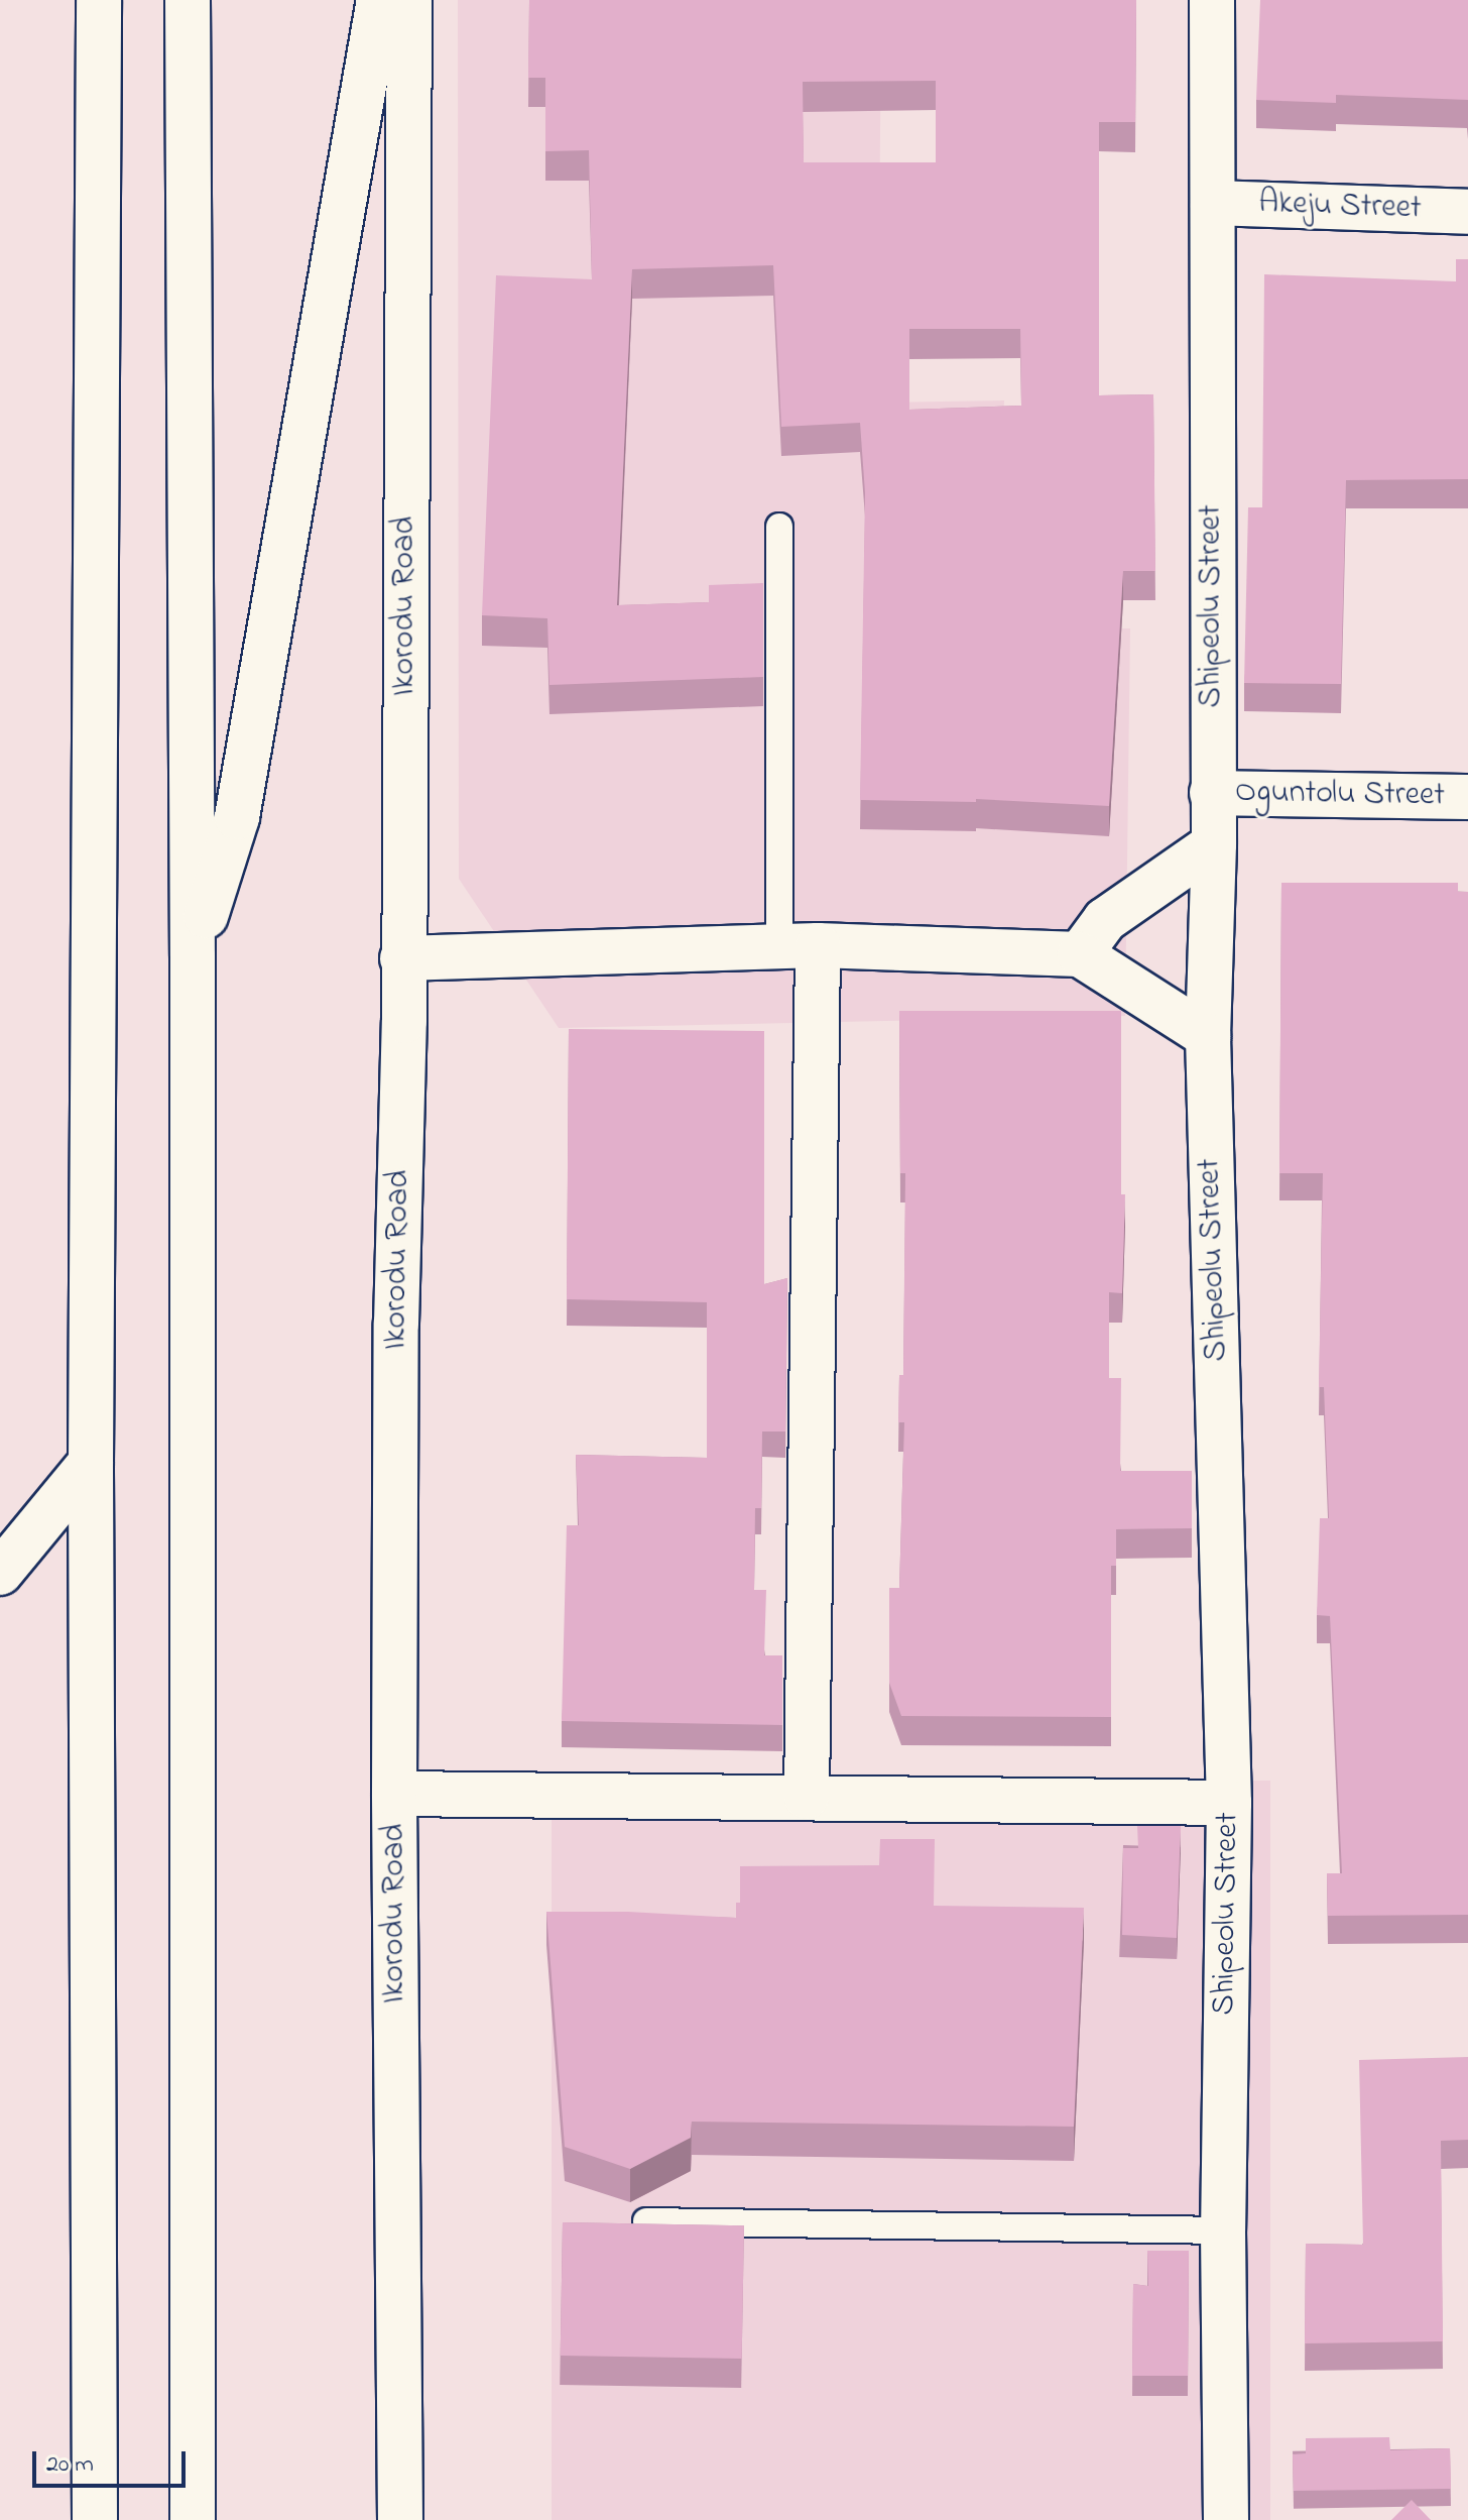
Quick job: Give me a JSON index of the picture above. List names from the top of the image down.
{
  "streets": {
    "main road": [
      "Akeju Street",
      "Ikorodu Road",
      "Shipeolu Street",
      "Oguntolu Street"
    ]
  },
  "crossings": [
    ["Akeju Street", "Shipeolu Street"],
    ["Shipeolu Street", "Oguntolu Street"]
  ],
  "scale_bar": "20 m"
}
